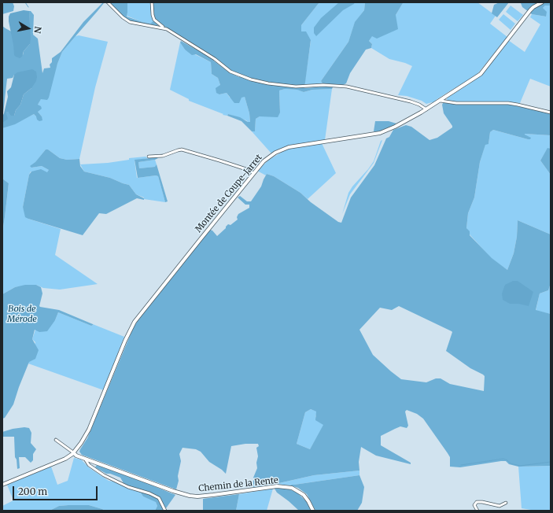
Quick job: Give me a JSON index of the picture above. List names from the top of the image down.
{
  "streets": {
    "main road": ["Montée de Coupe-Jarret", "Chemin de la Rente"]
  },
  "crossings": [
    ["Montée de Coupe-Jarret", "Chemin de la Rente"]
  ],
  "parks": ["Bois de Mérode"],
  "scale_bar": "200 m",
  "north": "right"
}
